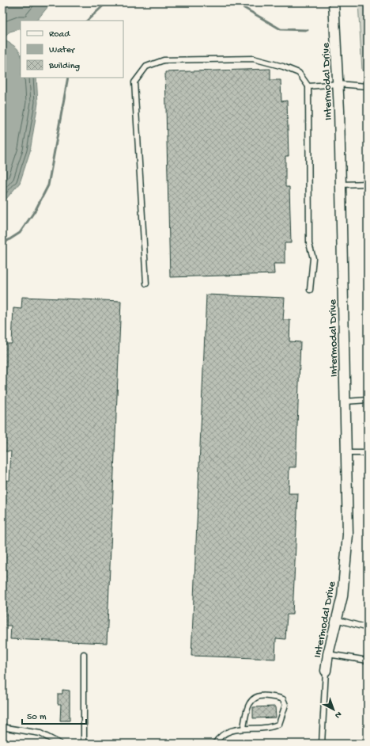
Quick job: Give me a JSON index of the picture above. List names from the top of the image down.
{
  "streets": {
    "street": ["Intermodal Drive"]
  },
  "legend": ["Road", "Water", "Building"],
  "scale_bar": "50 m",
  "north": "bottom right"
}
